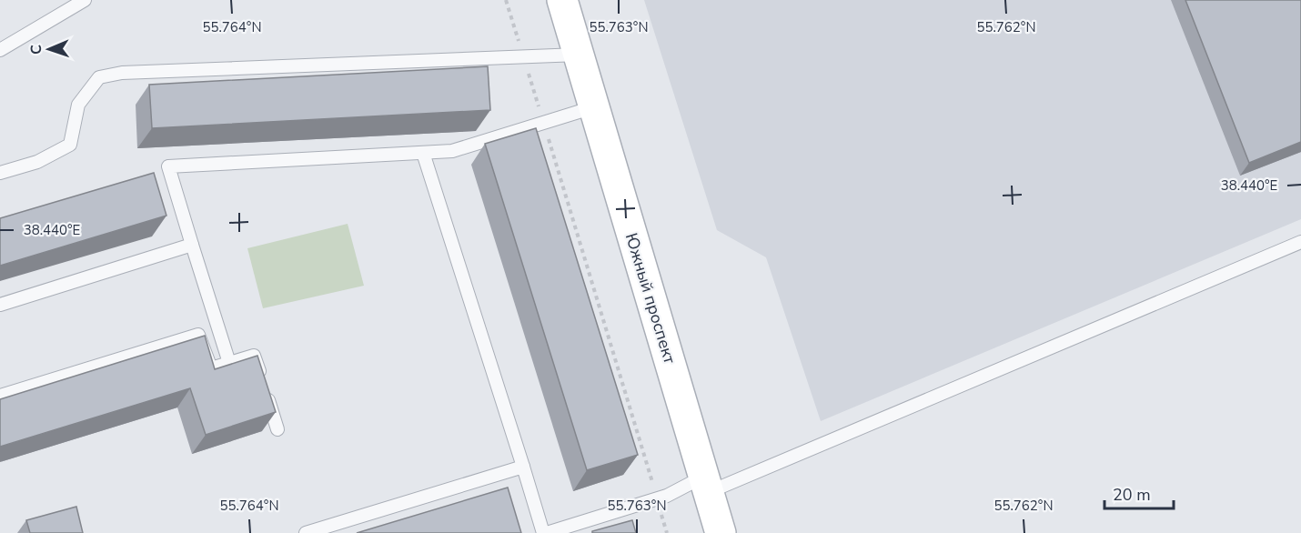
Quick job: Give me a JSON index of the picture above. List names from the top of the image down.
{
  "streets": {
    "main road": ["Южный проспект"]
  },
  "scale_bar": "20 m",
  "north": "left",
  "coordinates": [
    "55.764°N",
    "55.763°N",
    "55.762°N",
    "38.440°E"
  ]
}
